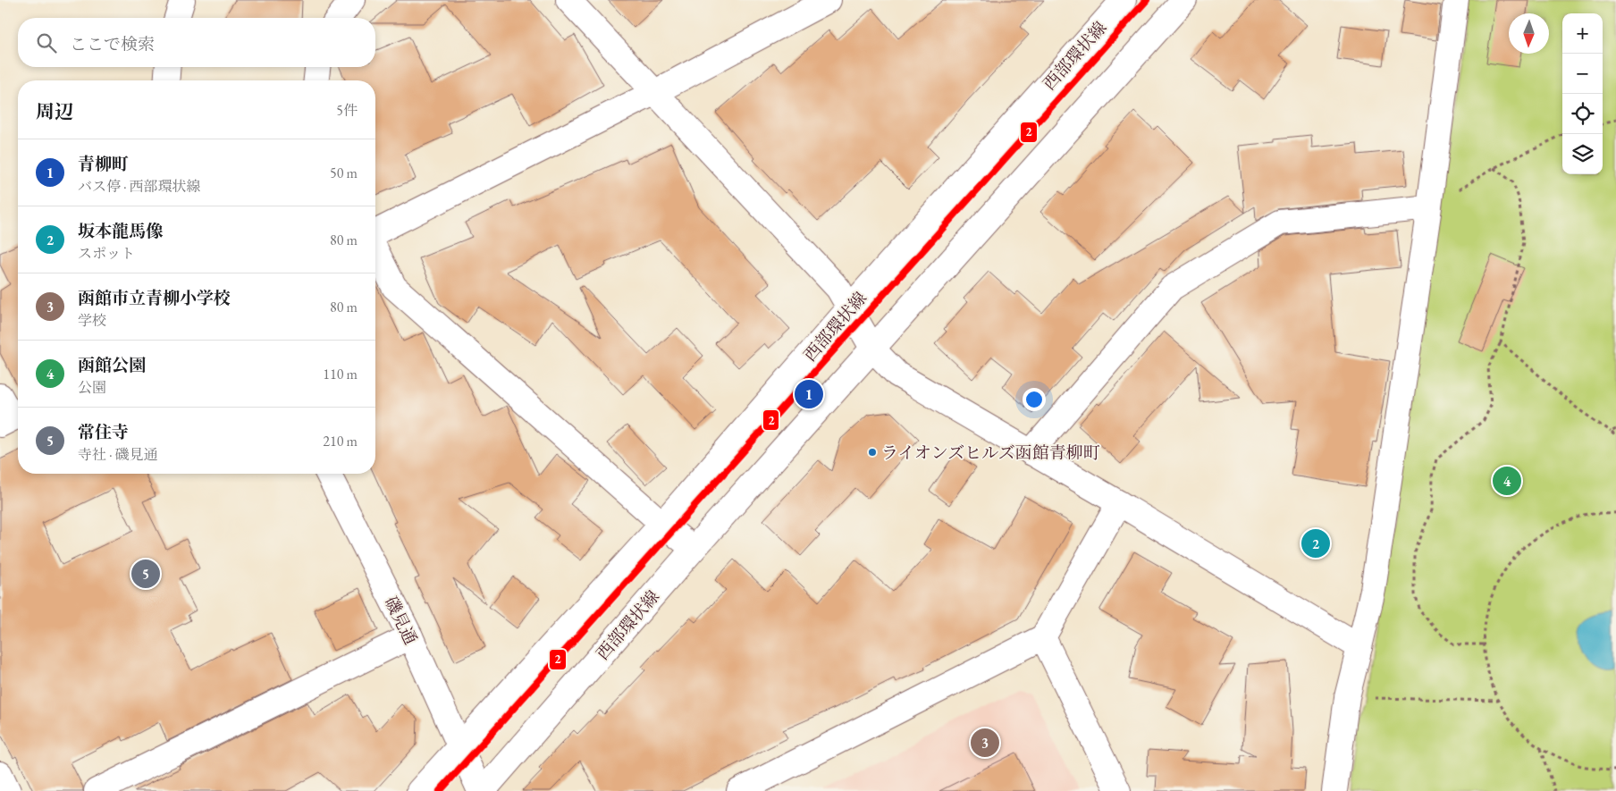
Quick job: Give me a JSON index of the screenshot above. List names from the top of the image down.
{
  "streets": {
    "street": ["西部環状線", "磯見通"]
  },
  "crossings": [
    ["西部環状線", "磯見通"]
  ],
  "places": ["ライオンズヒルズ函館青柳町"],
  "lines": ["transit line 2"],
  "north": "bottom",
  "page": {
    "map_buttons": ["+", "−"],
    "search": "ここで検索",
    "heading": ["周辺", "5件"],
    "list": [
      {
        "mark": "1",
        "name": "青柳町",
        "note": "バス停 · 西部環状線",
        "value": "50 m"
      },
      {
        "mark": "2",
        "name": "坂本龍馬像",
        "note": "スポット",
        "value": "80 m"
      },
      {
        "mark": "3",
        "name": "函館市立青柳小学校",
        "note": "学校",
        "value": "80 m"
      },
      {
        "mark": "4",
        "name": "函館公園",
        "note": "公園",
        "value": "110 m"
      },
      {
        "mark": "5",
        "name": "常住寺",
        "note": "寺社 · 磯見通",
        "value": "210 m"
      }
    ],
    "pins": [
      "1",
      "4",
      "2",
      "5",
      "3"
    ]
  }
}
